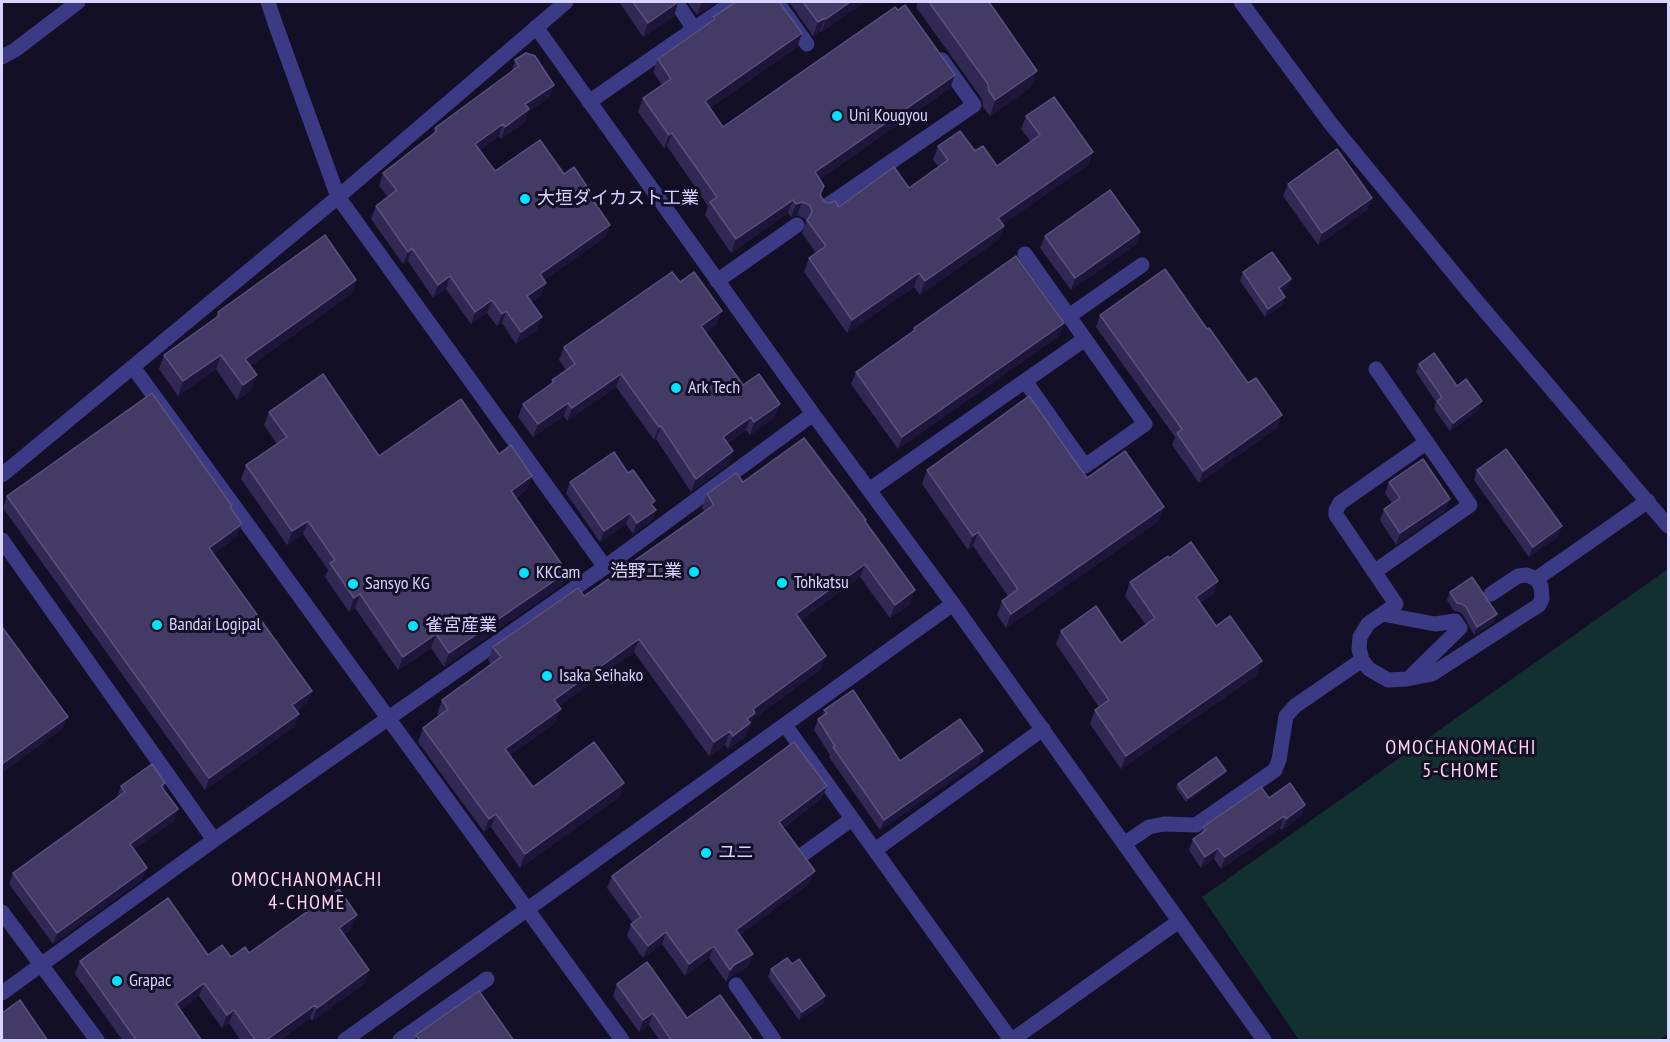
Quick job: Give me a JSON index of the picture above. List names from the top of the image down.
{
  "districts": ["OMOCHANOMACHI 5-CHOME", "OMOCHANOMACHI 4-CHOME"],
  "places": [
    "Uni Kougyou",
    "大垣ダイカスト工業",
    "Ark Tech",
    "浩野工業",
    "KKCam",
    "Tohkatsu",
    "Sansyo KG",
    "Bandai Logipal",
    "雀宮産業",
    "Isaka Seihako",
    "ユニ",
    "Grapac"
  ]
}
